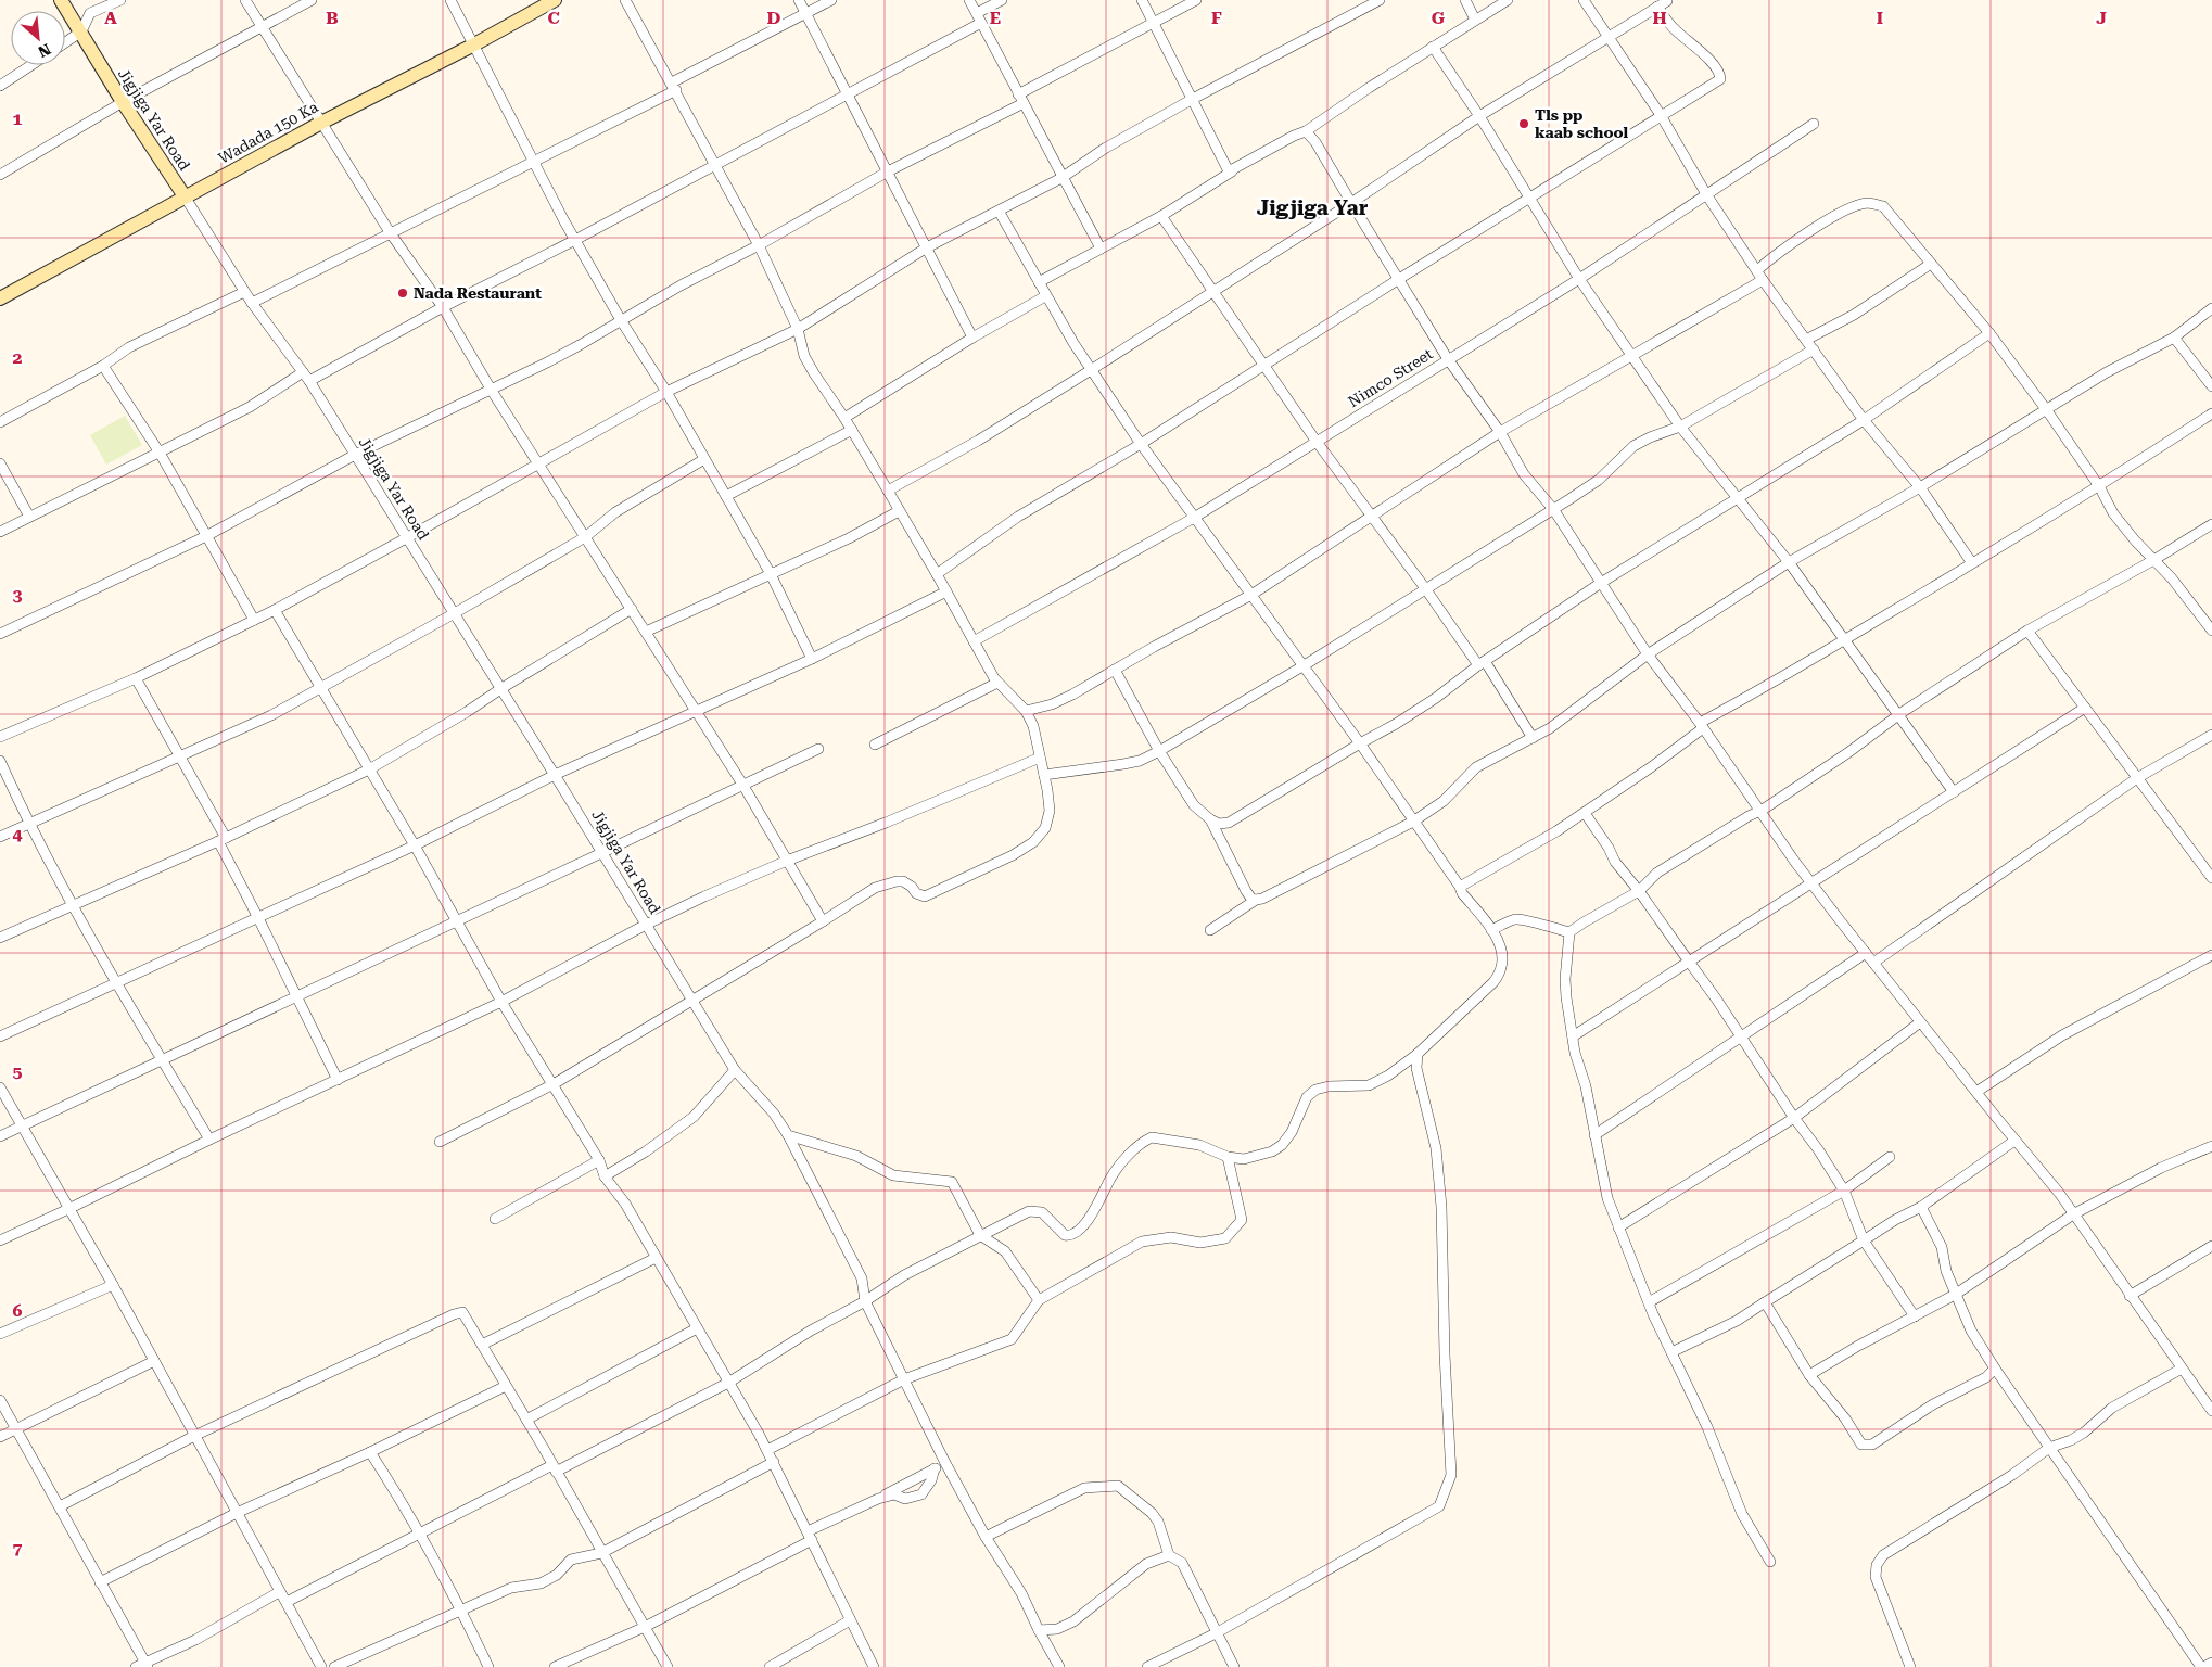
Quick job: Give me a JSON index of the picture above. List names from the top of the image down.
{
  "streets": {
    "street": ["Jigjiga Yar Road", "Wadada 150 Ka", "Nimco Street"]
  },
  "crossings": [
    ["Jigjiga Yar Road", "Wadada 150 Ka"]
  ],
  "districts": ["Jigjiga Yar"],
  "places": ["Tls pp kaab school", "Nada Restaurant"],
  "north": "bottom right",
  "grid": {
    "columns": [
      "A",
      "B",
      "C",
      "D",
      "E",
      "F",
      "G",
      "H",
      "I",
      "J"
    ],
    "rows": [
      "1",
      "2",
      "3",
      "4",
      "5",
      "6",
      "7"
    ]
  }
}
